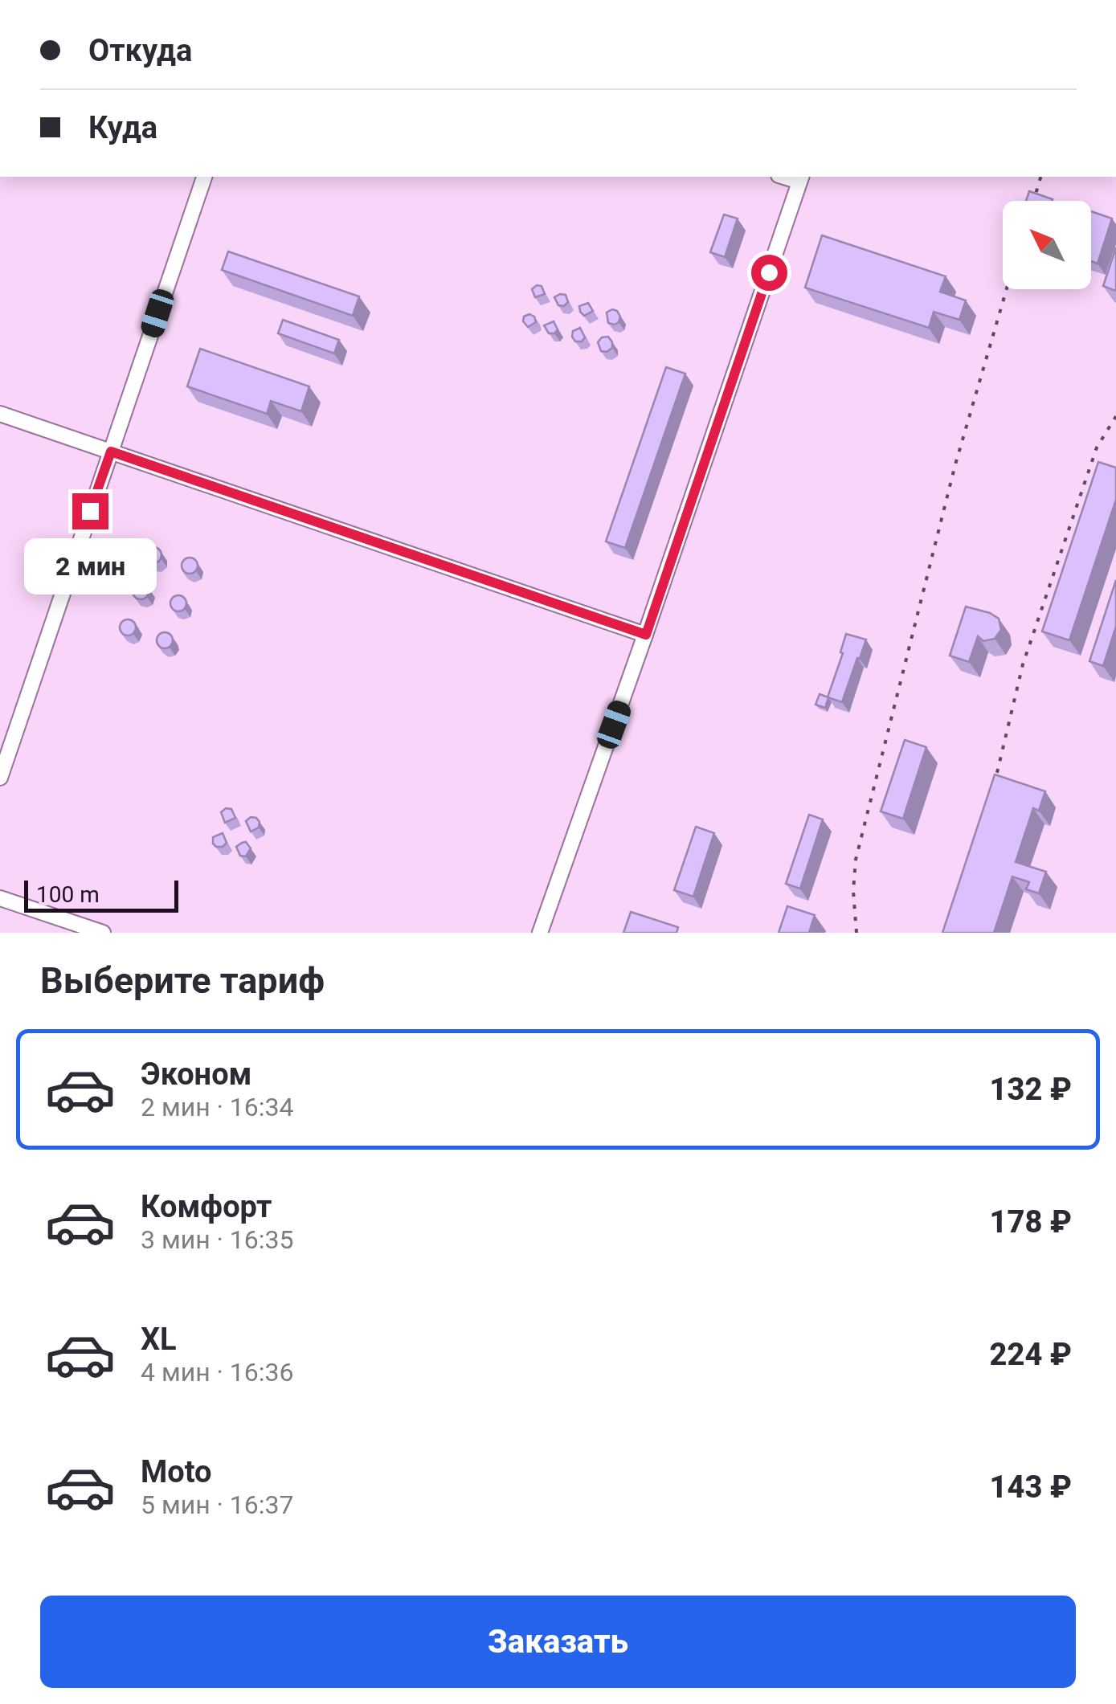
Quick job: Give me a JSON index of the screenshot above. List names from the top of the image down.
{
  "scale_bar": "100 m",
  "north": "top left",
  "page": {
    "banner": ["Откуда", "Куда"],
    "bubble": "2 мин",
    "scale": "100 m",
    "heading": "Выберите тариф",
    "list": [
      {
        "name": "Эконом",
        "note": "2 мин · 16:34",
        "value": "132 ₽"
      },
      {
        "name": "Комфорт",
        "note": "3 мин · 16:35",
        "value": "178 ₽"
      },
      {
        "name": "XL",
        "note": "4 мин · 16:36",
        "value": "224 ₽"
      },
      {
        "name": "Moto",
        "note": "5 мин · 16:37",
        "value": "143 ₽"
      }
    ],
    "buttons": "Заказать"
  }
}
